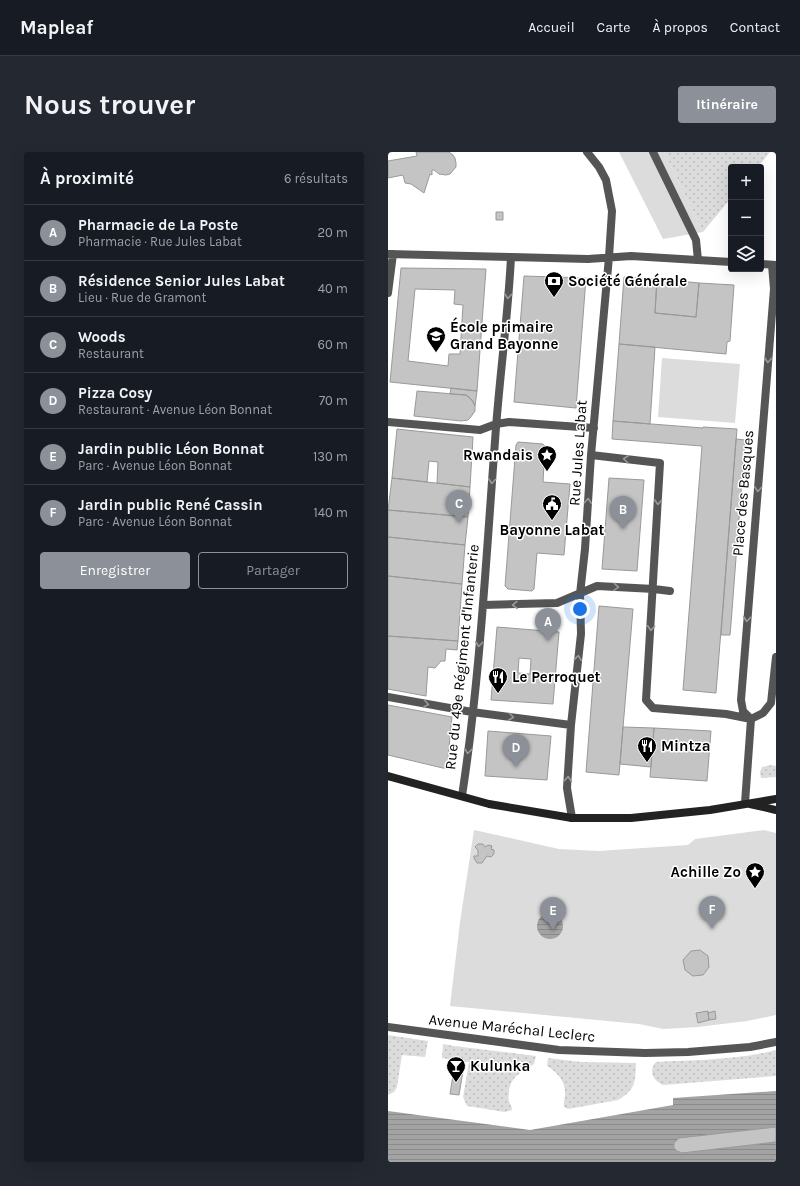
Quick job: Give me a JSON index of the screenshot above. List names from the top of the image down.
{
  "streets": {
    "street": [
      "Rue Jules Labat",
      "Place des Basques",
      "Rue du 49e Régiment d'Infanterie",
      "Avenue Maréchal Leclerc"
    ]
  },
  "one_way": ["Rue Jules Labat", "Place des Basques", "Rue du 49e Régiment d'Infanterie"],
  "places": {
    "bank": ["Société Générale"],
    "school or university": ["École primaire Grand Bayonne"],
    "place": ["Rwandais", "Achille Zo"],
    "public building": ["Bayonne Labat"],
    "restaurant": ["Le Perroquet", "Mintza"],
    "bar": ["Kulunka"]
  },
  "page": {
    "header": "Mapleaf",
    "nav": [
      "Accueil",
      "Carte",
      "À propos",
      "Contact"
    ],
    "buttons": [
      "Itinéraire",
      ["Enregistrer", "Partager"]
    ],
    "title": "Nous trouver",
    "heading": ["À proximité", "6 résultats"],
    "map_buttons": ["+", "−"],
    "list": [
      {
        "mark": "A",
        "name": "Pharmacie de La Poste",
        "note": "Pharmacie · Rue Jules Labat",
        "value": "20 m"
      },
      {
        "mark": "B",
        "name": "Résidence Senior Jules Labat",
        "note": "Lieu · Rue de Gramont",
        "value": "40 m"
      },
      {
        "mark": "C",
        "name": "Woods",
        "note": "Restaurant",
        "value": "60 m"
      },
      {
        "mark": "D",
        "name": "Pizza Cosy",
        "note": "Restaurant · Avenue Léon Bonnat",
        "value": "70 m"
      },
      {
        "mark": "E",
        "name": "Jardin public Léon Bonnat",
        "note": "Parc · Avenue Léon Bonnat",
        "value": "130 m"
      },
      {
        "mark": "F",
        "name": "Jardin public René Cassin",
        "note": "Parc · Avenue Léon Bonnat",
        "value": "140 m"
      }
    ],
    "pins": [
      "C",
      "B",
      "A",
      "D",
      "F",
      "E"
    ]
  }
}
